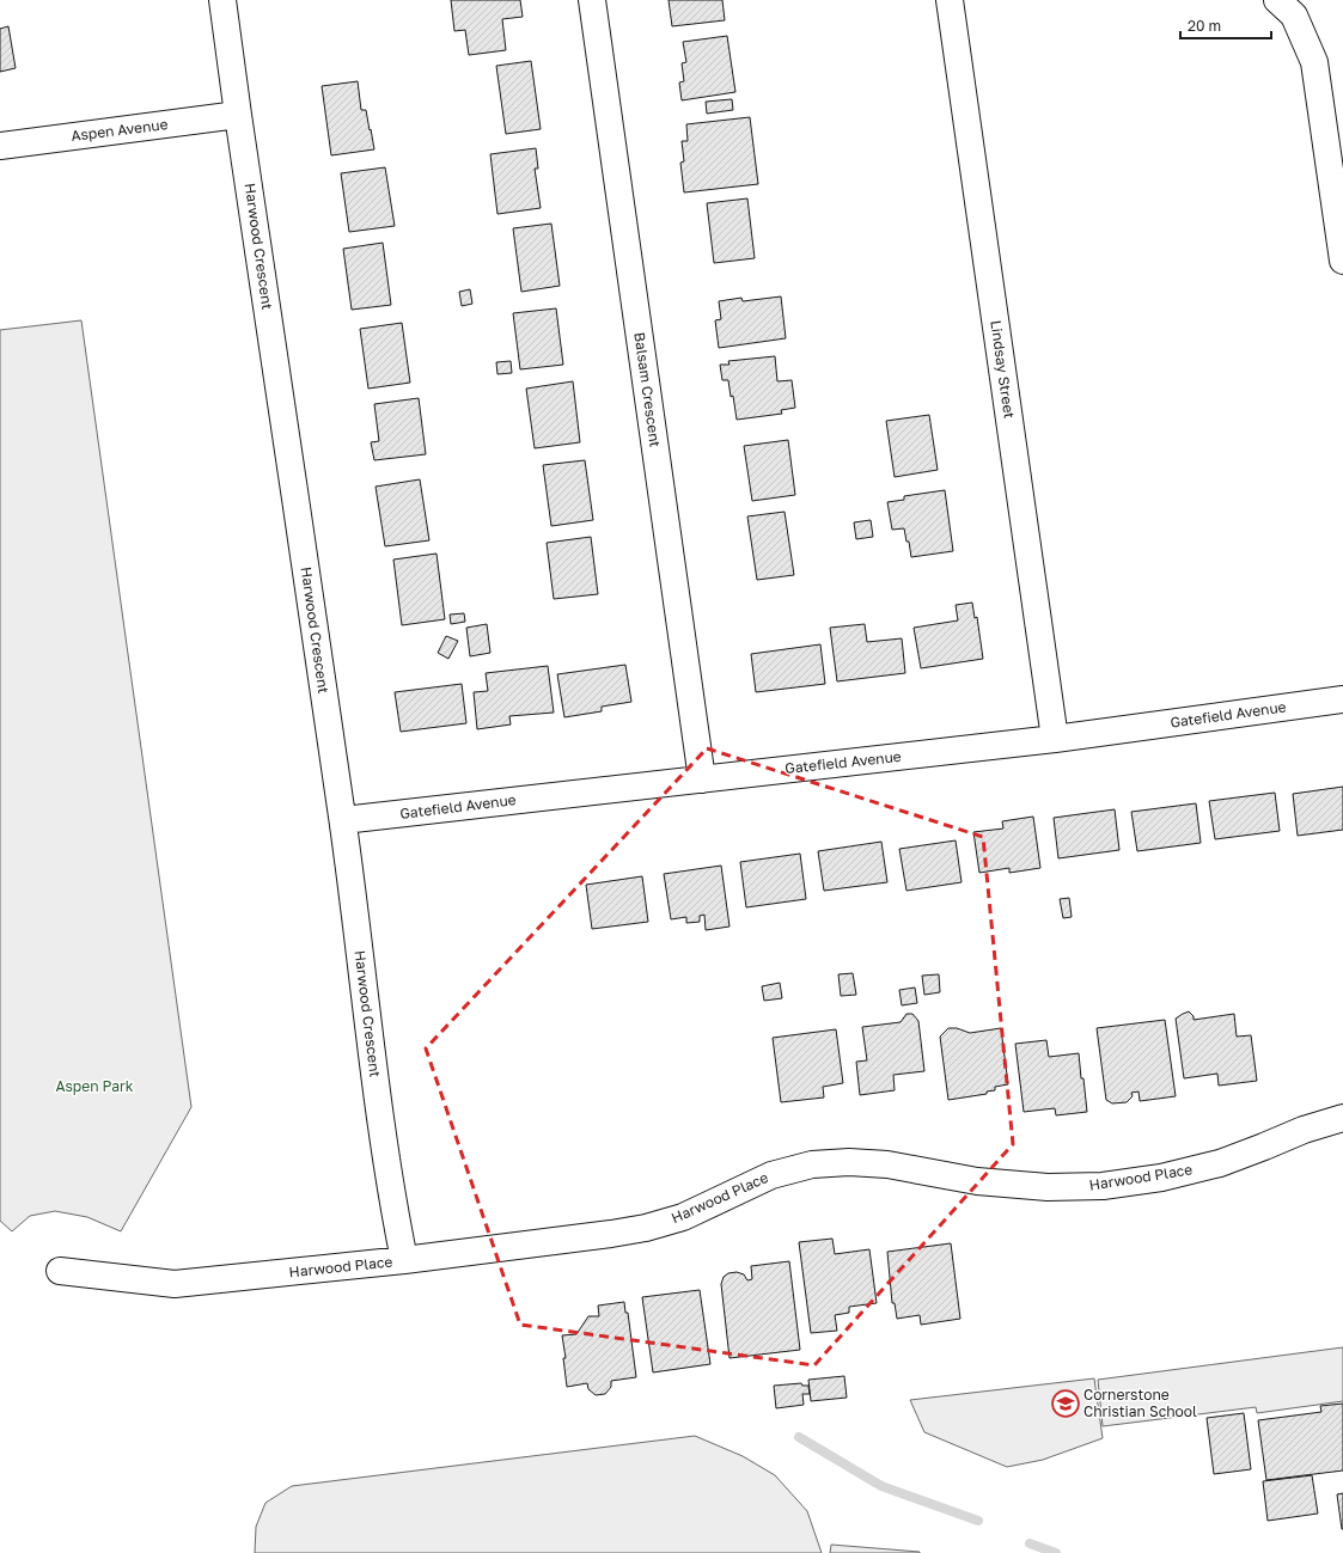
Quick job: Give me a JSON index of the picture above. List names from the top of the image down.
{
  "streets": {
    "street": [
      "Aspen Avenue",
      "Harwood Crescent",
      "Lindsay Street",
      "Balsam Crescent",
      "Gatefield Avenue",
      "Harwood Place"
    ]
  },
  "crossings": [
    ["Aspen Avenue", "Harwood Crescent"],
    ["Harwood Crescent", "Gatefield Avenue"],
    ["Harwood Crescent", "Harwood Place"],
    ["Lindsay Street", "Gatefield Avenue"],
    ["Balsam Crescent", "Gatefield Avenue"]
  ],
  "parks": ["Aspen Park"],
  "places": {
    "school or university": ["Cornerstone Christian School"]
  },
  "scale_bar": "20 m"
}
